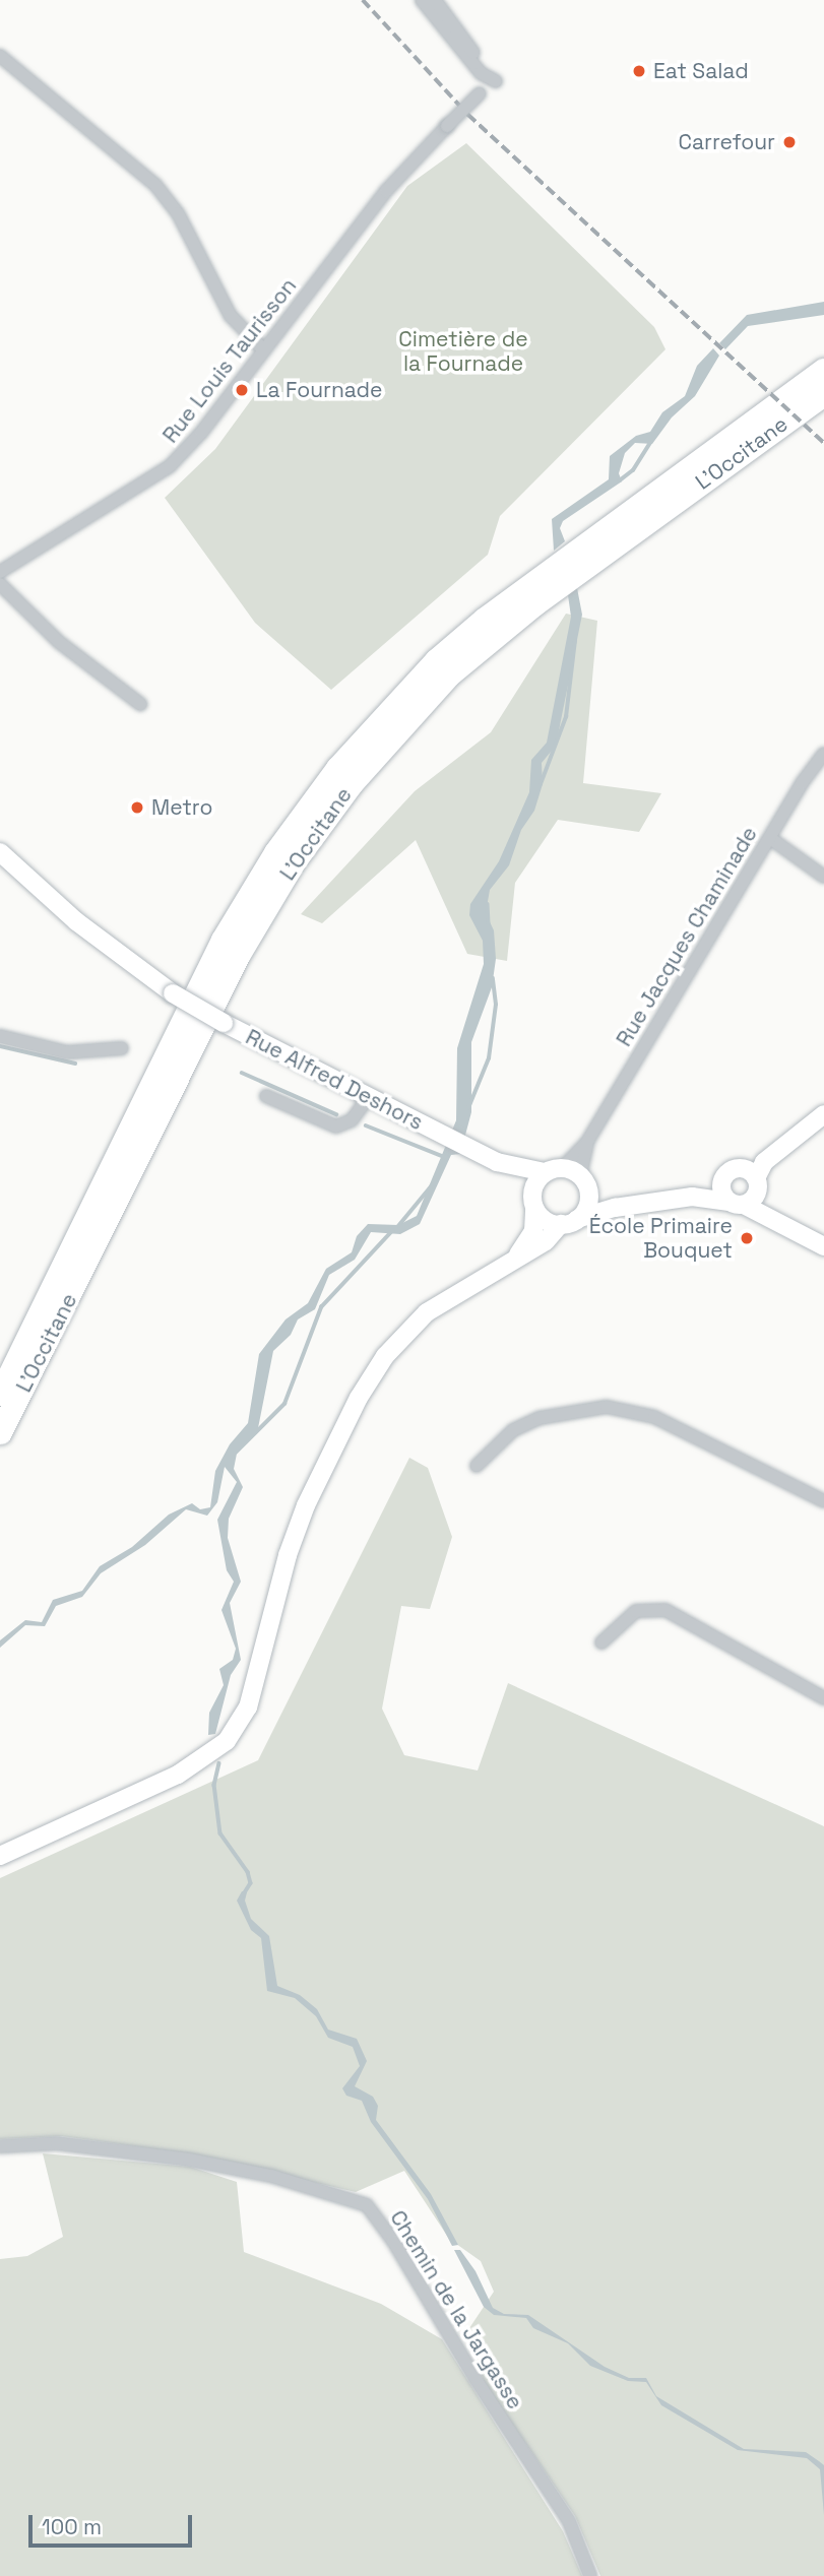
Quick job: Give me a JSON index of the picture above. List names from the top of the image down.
{
  "streets": {
    "highway": ["L'Occitane"],
    "main road": ["Rue Alfred Deshors"],
    "street": ["Rue Louis Taurisson", "Rue Jacques Chaminade", "Chemin de la Jargasse"]
  },
  "parks": ["Cimetière de la Fournade"],
  "places": [
    "Eat Salad",
    "Carrefour",
    "La Fournade",
    "Metro",
    "École Primaire Bouquet"
  ],
  "scale_bar": "100 m"
}
